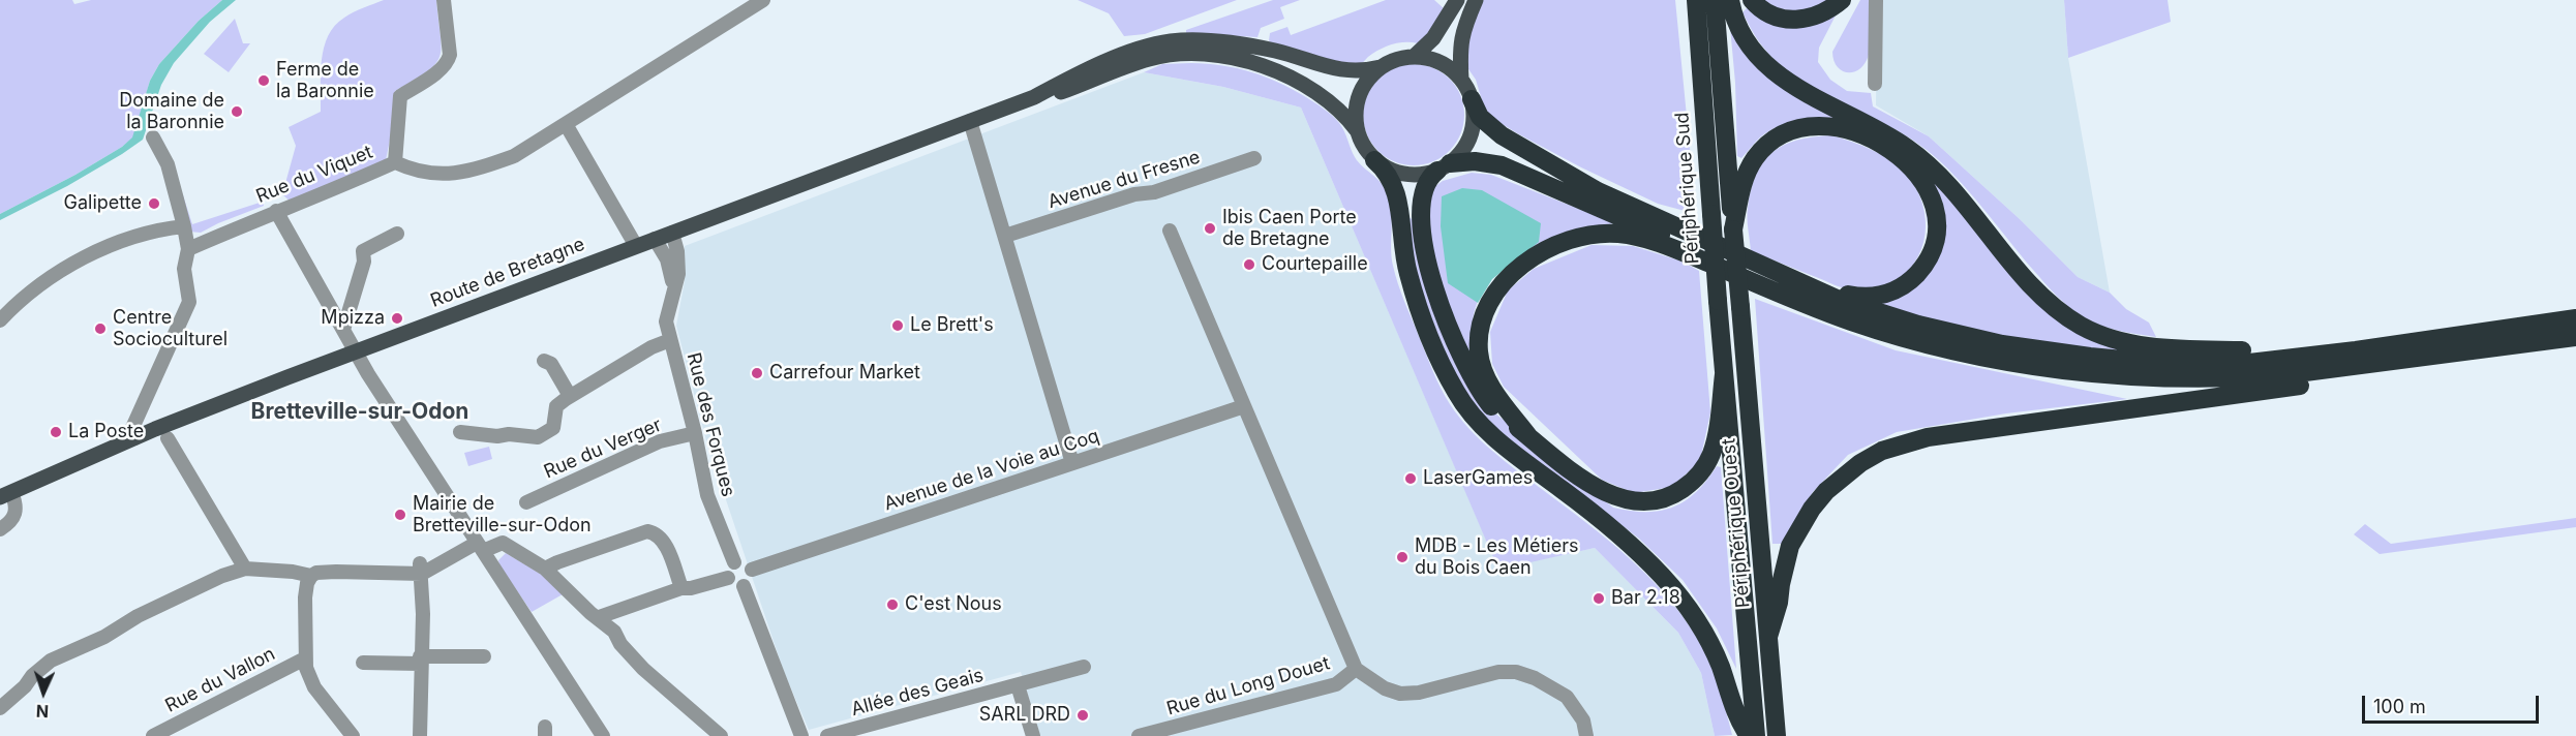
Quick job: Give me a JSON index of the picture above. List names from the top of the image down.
{
  "streets": {
    "highway": ["Périphérique Sud", "Périphérique Ouest"],
    "main road": ["Route de Bretagne"],
    "street": [
      "Rue du Viquet",
      "Avenue du Fresne",
      "Rue des Forques",
      "Rue du Verger",
      "Avenue de la Voie au Coq",
      "Rue du Vallon",
      "Rue du Long Douet",
      "Allée des Geais"
    ]
  },
  "crossings": [
    ["Périphérique Sud", "Périphérique Ouest"],
    ["Route de Bretagne", "Rue des Forques"],
    ["Rue des Forques", "Rue du Verger"],
    ["Rue des Forques", "Avenue de la Voie au Coq"]
  ],
  "districts": ["Bretteville-sur-Odon"],
  "places": [
    "Ferme de la Baronnie",
    "Domaine de la Baronnie",
    "Galipette",
    "Ibis Caen Porte de Bretagne",
    "Courtepaille",
    "Mpizza",
    "Le Brett's",
    "Centre Socioculturel",
    "Carrefour Market",
    "La Poste",
    "LaserGames",
    "Mairie de Bretteville-sur-Odon",
    "MDB - Les Métiers du Bois Caen",
    "Bar 2.18",
    "C'est Nous",
    "SARL DRD"
  ],
  "scale_bar": "100 m",
  "north": "bottom"
}
